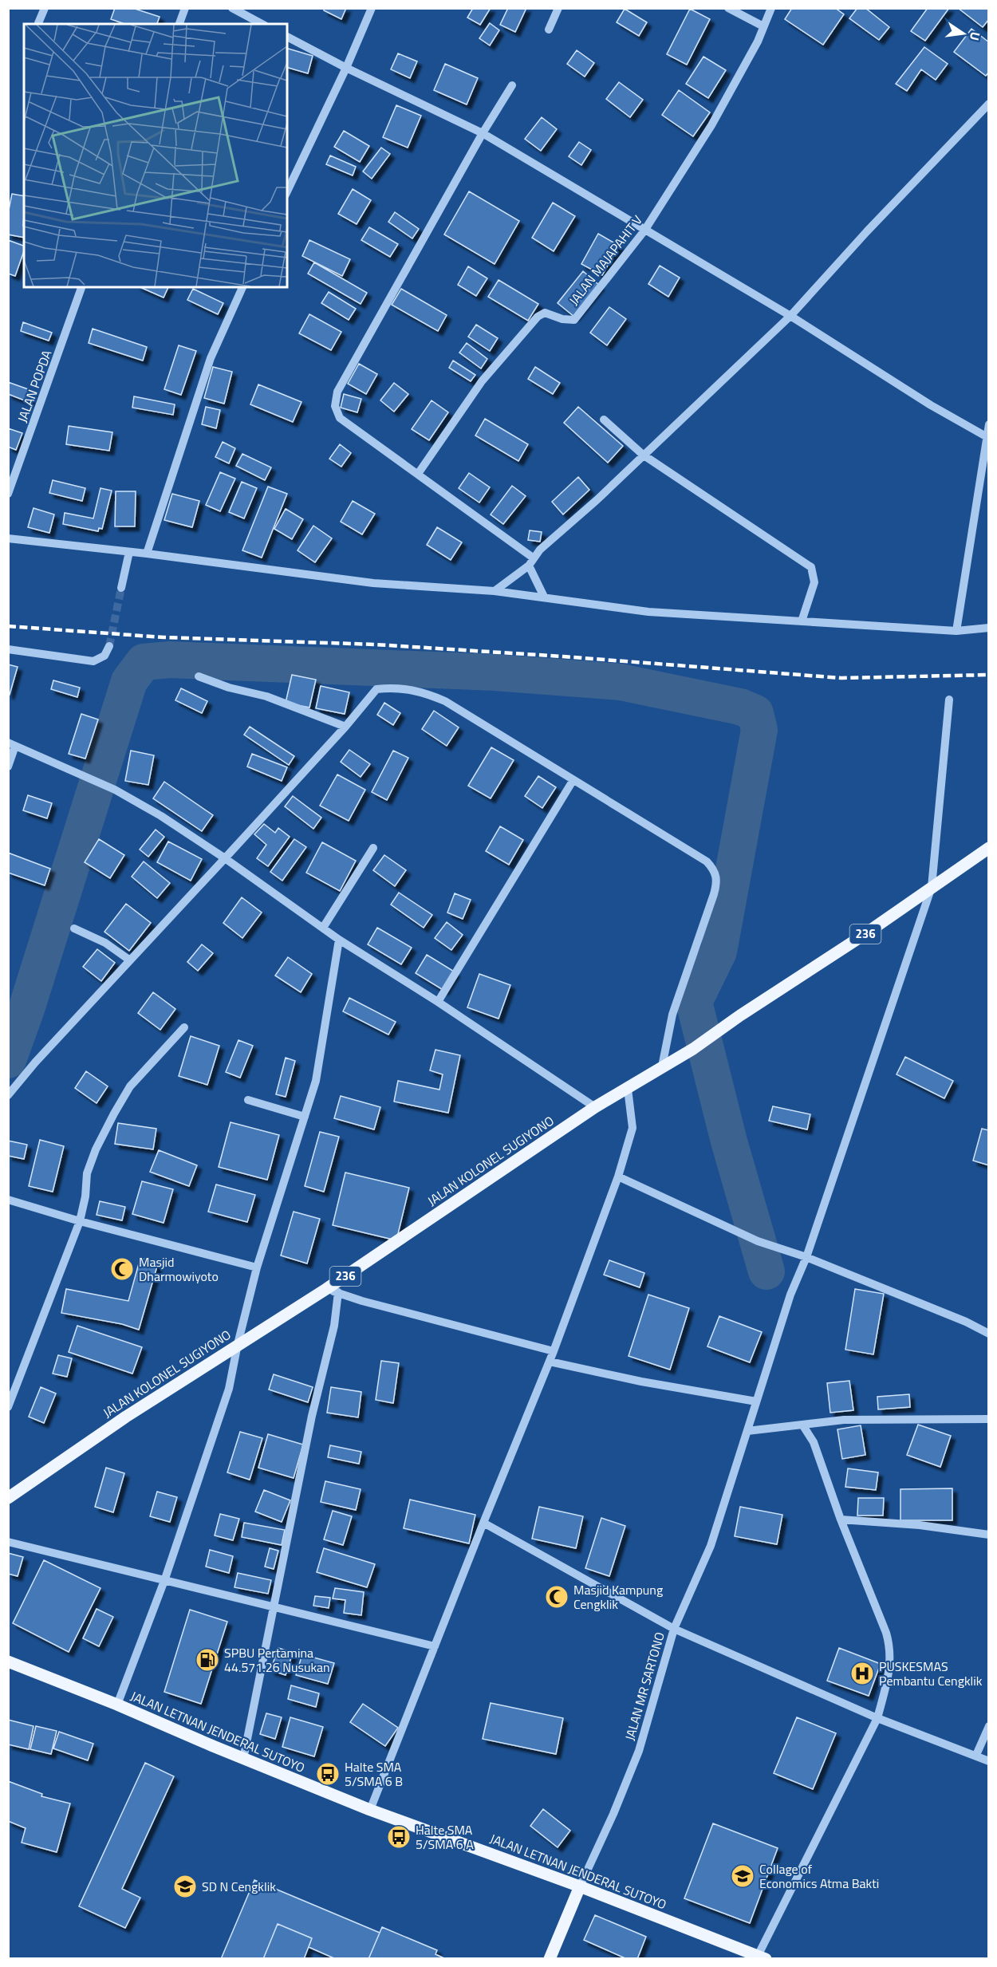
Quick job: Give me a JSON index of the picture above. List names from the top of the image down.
{
  "streets": {
    "main road": ["236", "JALAN KOLONEL SUGIYONO", "JALAN LETNAN JENDERAL SUTOYO"],
    "street": ["JALAN MAJAPAHIT V", "JALAN POPDA", "JALAN MR SARTONO"]
  },
  "crossings": [
    ["JALAN KOLONEL SUGIYONO", "JALAN MR SARTONO"],
    ["JALAN MR SARTONO", "JALAN LETNAN JENDERAL SUTOYO"]
  ],
  "places": {
    "mosque": ["Masjid Dharmowiyoto", "Masjid Kampung Cengklik"],
    "fuel station": ["SPBU Pertamina 44.571.26 Nusukan"],
    "hospital": ["PUSKESMAS Pembantu Cengklik"],
    "bus stop": ["Halte SMA 5/SMA 6 B", "Halte SMA 5/SMA 6 A"],
    "school or university": ["Collage of Economics Atma Bakti", "SD N Cengklik"]
  },
  "north": "right"
}
